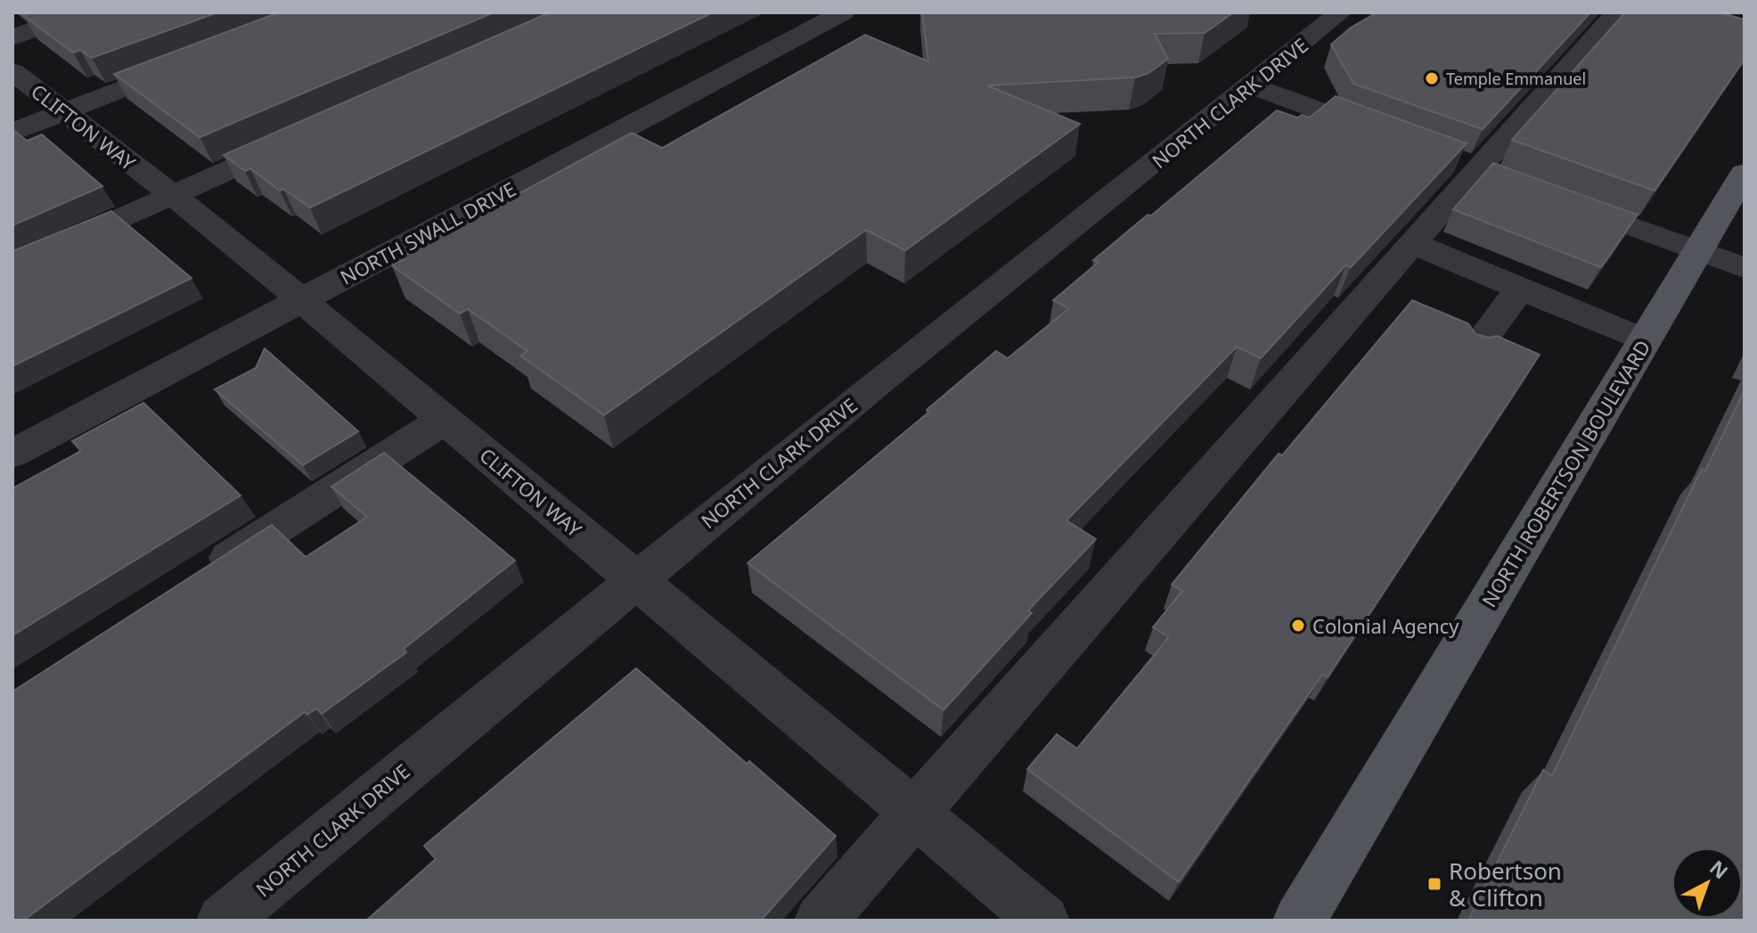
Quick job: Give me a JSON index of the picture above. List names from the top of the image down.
{
  "streets": {
    "main road": ["NORTH ROBERTSON BOULEVARD"],
    "street": ["NORTH CLARK DRIVE", "CLIFTON WAY", "NORTH SWALL DRIVE"]
  },
  "crossings": [
    ["NORTH CLARK DRIVE", "CLIFTON WAY"],
    ["CLIFTON WAY", "NORTH SWALL DRIVE"]
  ],
  "places": {
    "other": ["Temple Emmanuel", "Colonial Agency"],
    "transit": ["Robertson & Clifton"]
  },
  "north": "top right"
}
